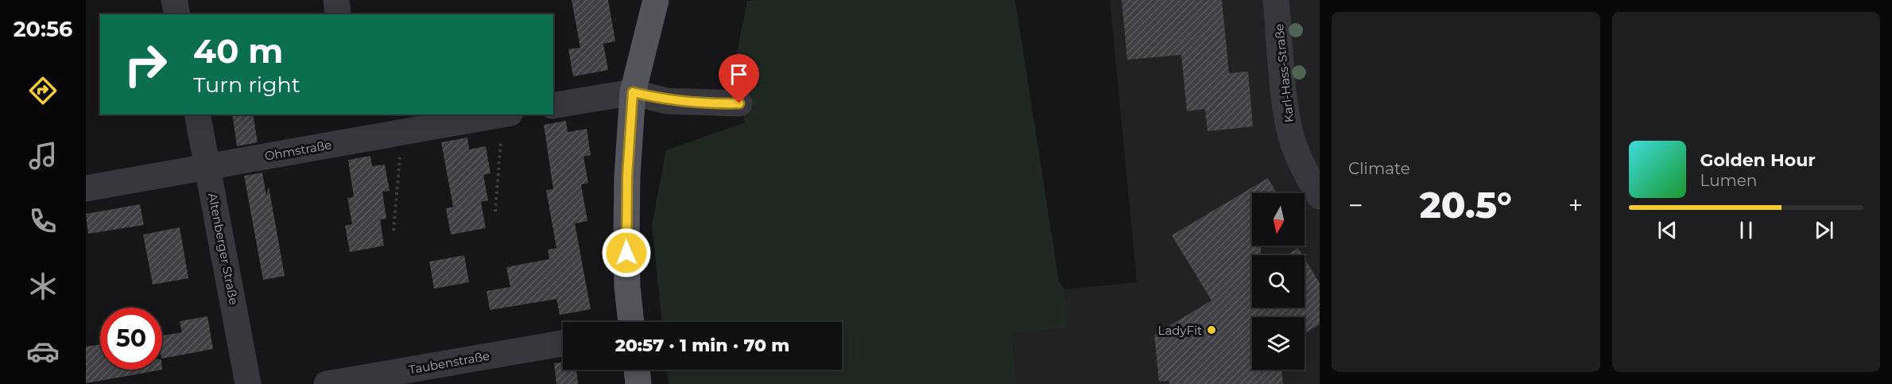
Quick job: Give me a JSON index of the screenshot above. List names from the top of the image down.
{
  "streets": {
    "street": [
      "Karl-Hass-Straße",
      "Ohmstraße",
      "Altenberger Straße",
      "Taubenstraße"
    ]
  },
  "crossings": [
    ["Ohmstraße", "Altenberger Straße"]
  ],
  "places": ["LadyFit"],
  "north": "bottom",
  "page": {
    "tabs": "20:56",
    "tile": "Climate",
    "turn": ["40 m", "Turn right"],
    "song": ["Golden Hour", "Lumen"],
    "heat": ["−", "20.5°", "+"],
    "limit": "50",
    "trip": "20:57 · 1 min · 70 m"
  }
}
